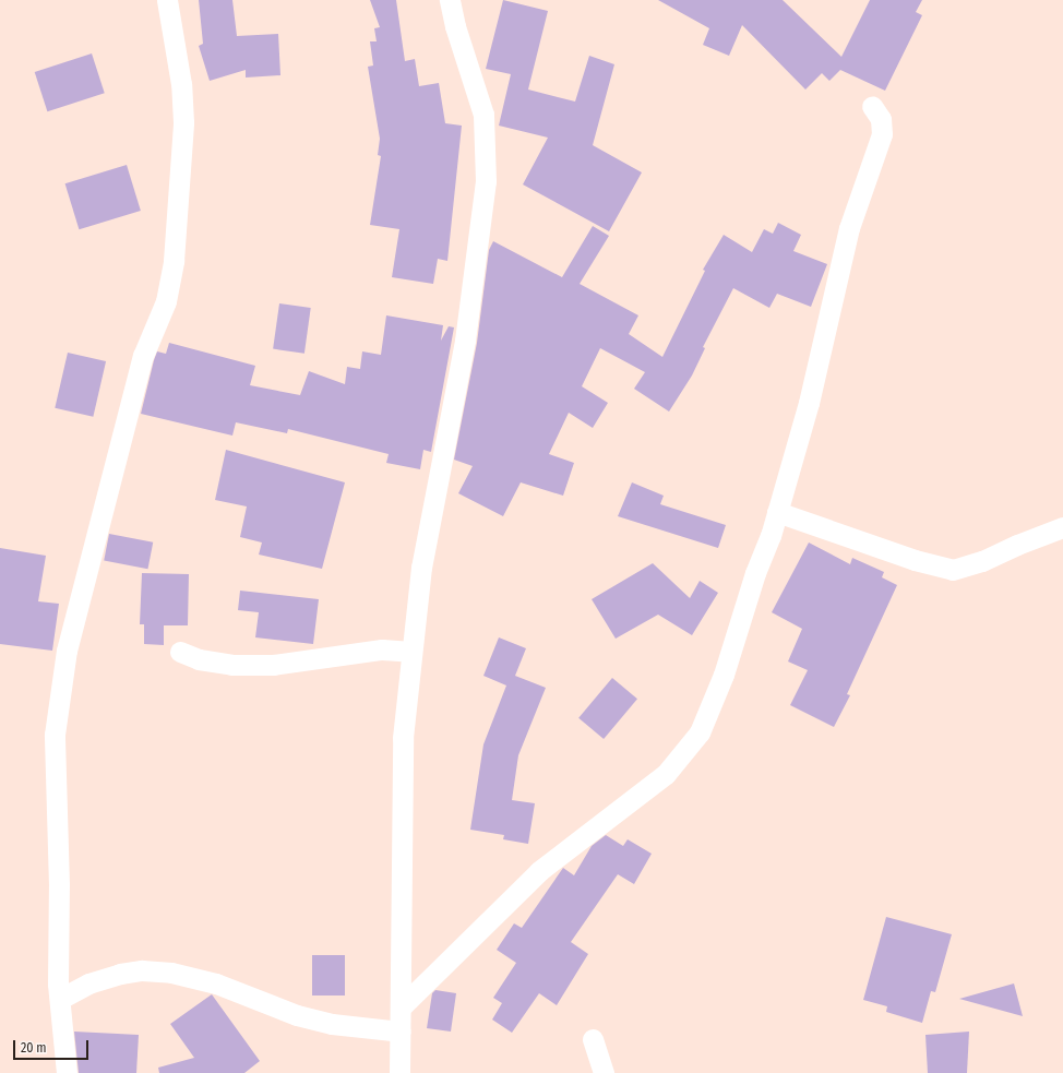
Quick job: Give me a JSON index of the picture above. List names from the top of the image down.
{
  "scale_bar": "20 m"
}
